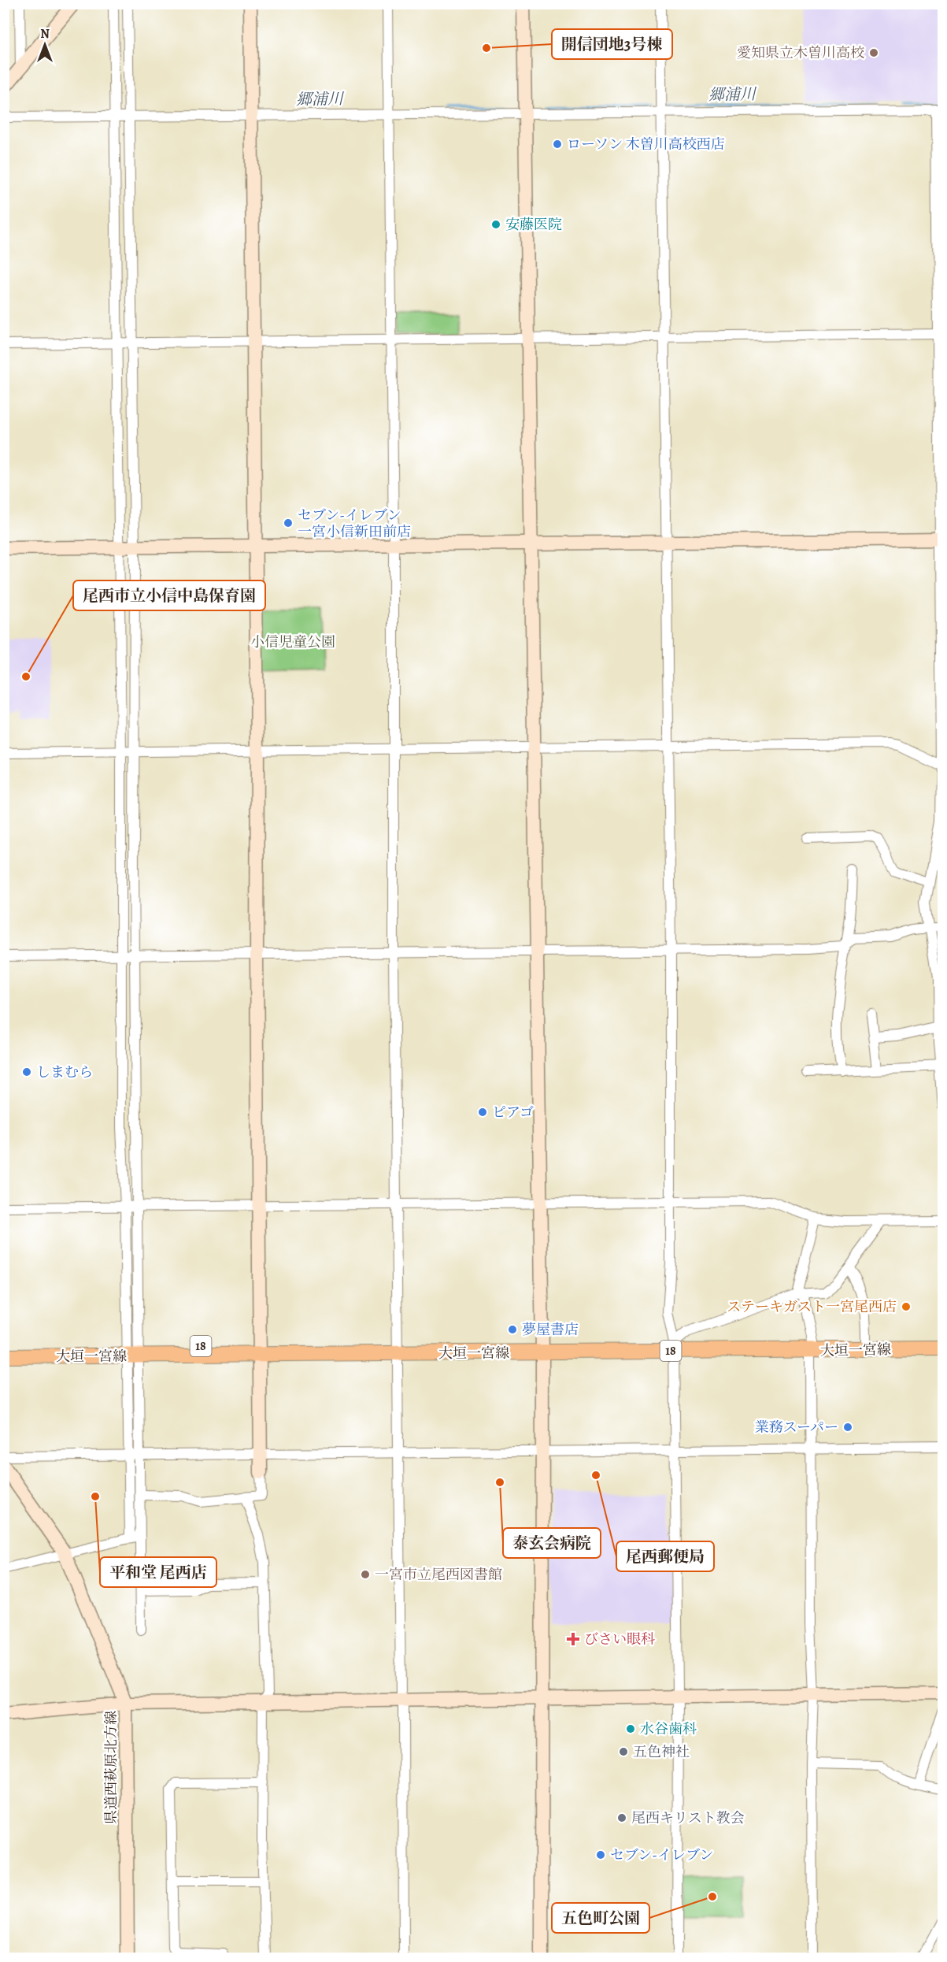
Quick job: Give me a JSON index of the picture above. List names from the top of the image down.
{
  "streets": {
    "main road": ["18", "大垣一宮線"],
    "street": ["県道西萩原北方線"]
  },
  "water": ["郷浦川"],
  "parks": ["小信児童公園"],
  "places": {
    "other": [
      "開信団地3号棟",
      "愛知県立木曽川高校",
      "ローソン 木曽川高校西店",
      "安藤医院",
      "セブン-イレブン 一宮小信新田前店",
      "尾西市立小信中島保育園",
      "しまむら",
      "ピアゴ",
      "ステーキガスト一宮尾西店",
      "夢屋書店",
      "業務スーパー",
      "尾西郵便局",
      "泰玄会病院",
      "平和堂 尾西店",
      "一宮市立尾西図書館",
      "水谷歯科",
      "五色神社",
      "尾西キリスト教会",
      "セブン-イレブン",
      "五色町公園"
    ],
    "health": ["びさい眼科"]
  },
  "north": "top"
}
